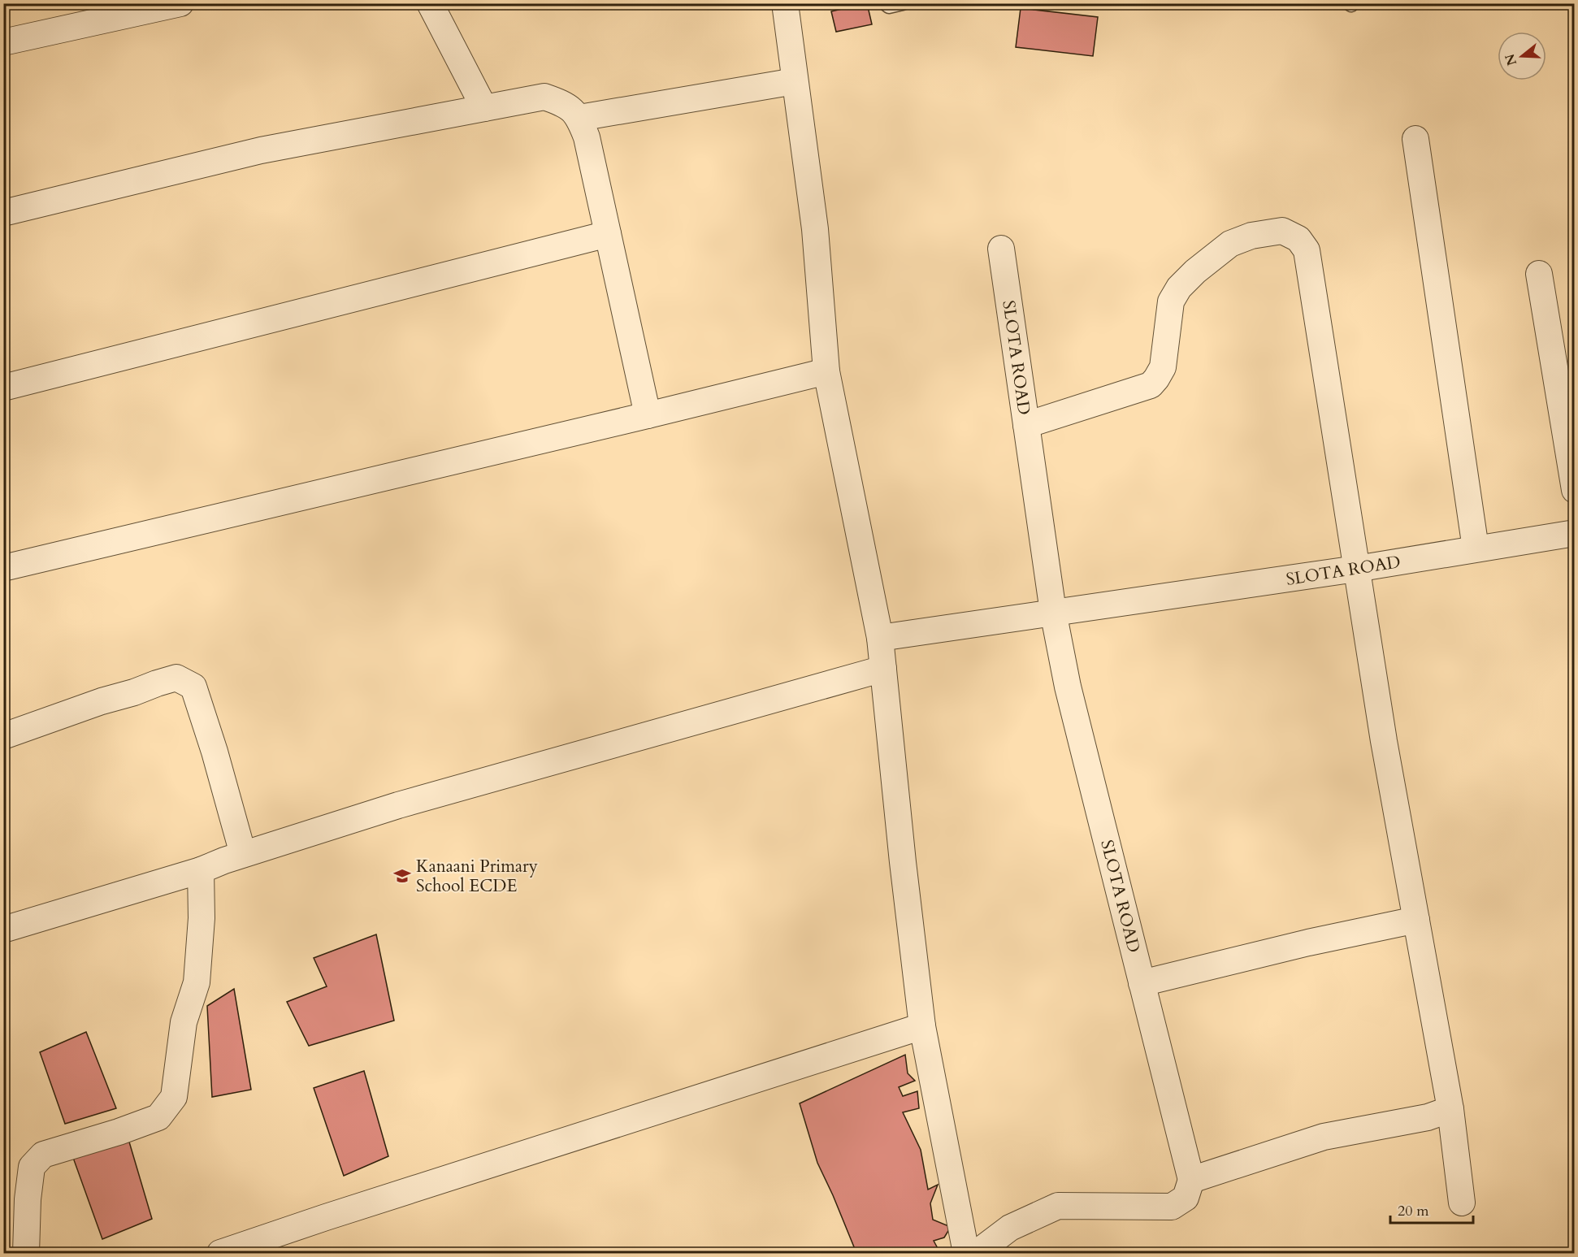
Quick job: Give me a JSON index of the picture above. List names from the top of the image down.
{
  "streets": {
    "street": ["SLOTA ROAD"]
  },
  "places": {
    "school or university": ["Kanaani Primary School ECDE"]
  },
  "scale_bar": "20 m",
  "north": "left"
}
